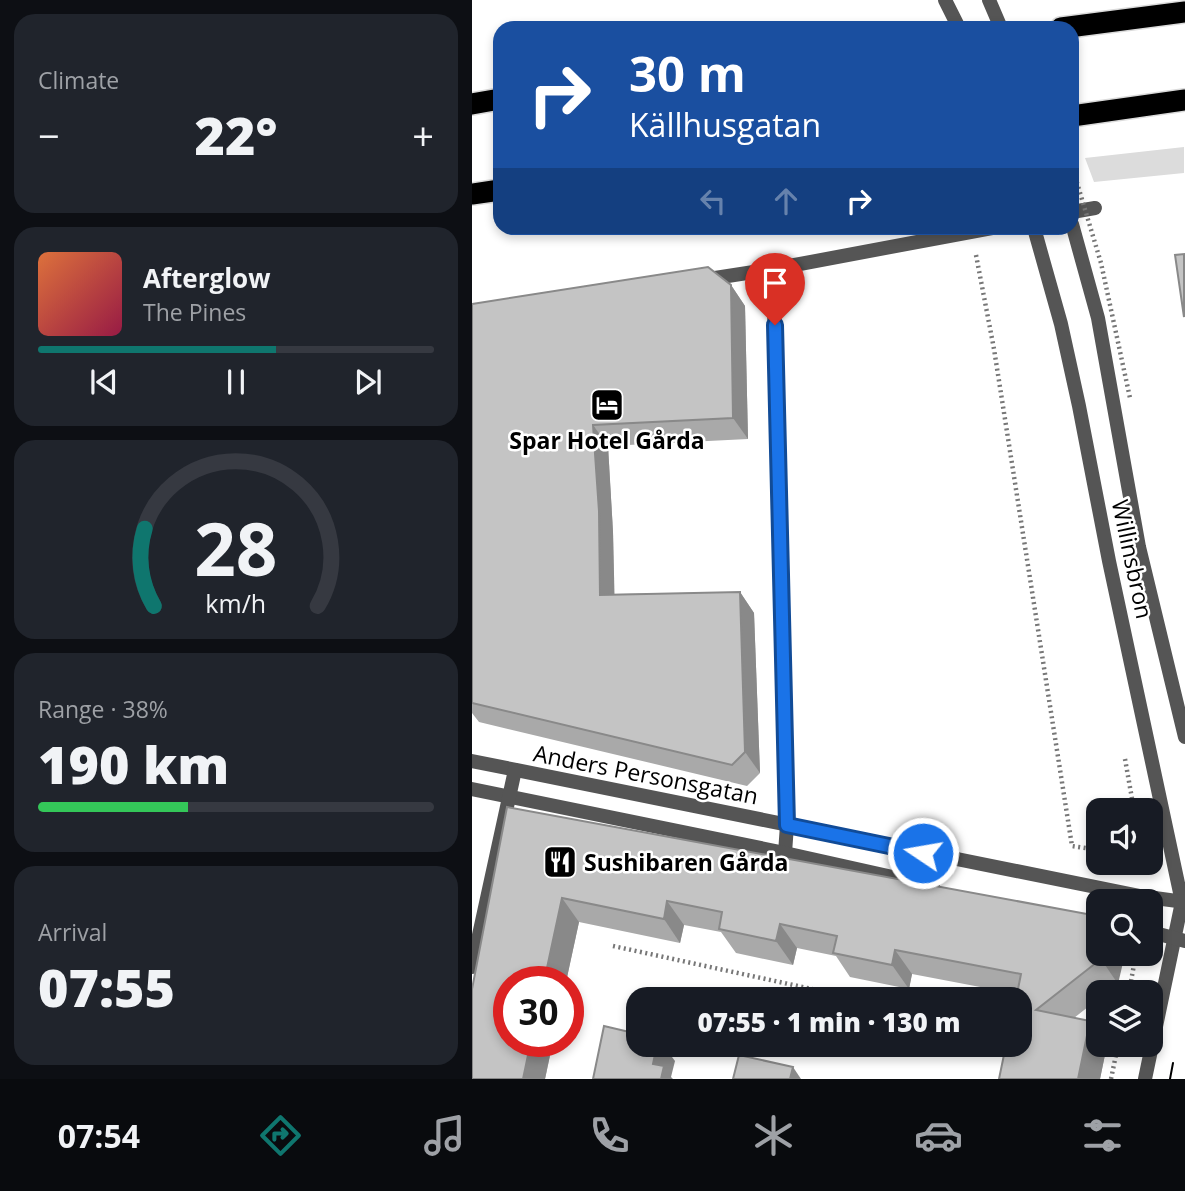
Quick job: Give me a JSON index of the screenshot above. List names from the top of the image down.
{
  "streets": {
    "street": ["Willinsbron", "Anders Personsgatan"]
  },
  "crossings": [
    ["Willinsbron", "Anders Personsgatan"]
  ],
  "places": {
    "hotel": ["Spar Hotel Gårda"],
    "restaurant": ["Sushibaren Gårda"]
  },
  "page": {
    "tile": [
      "Climate",
      ["Range · 38%", "190 km"],
      ["Arrival", "07:55"]
    ],
    "turn": ["30 m", "Källhusgatan"],
    "heat": ["−", "22°", "+"],
    "song": ["Afterglow", "The Pines"],
    "limit": "30",
    "trip": "07:55 · 1 min · 130 m",
    "tabs": "07:54",
    "gauge": ["28", "km/h"]
  }
}
